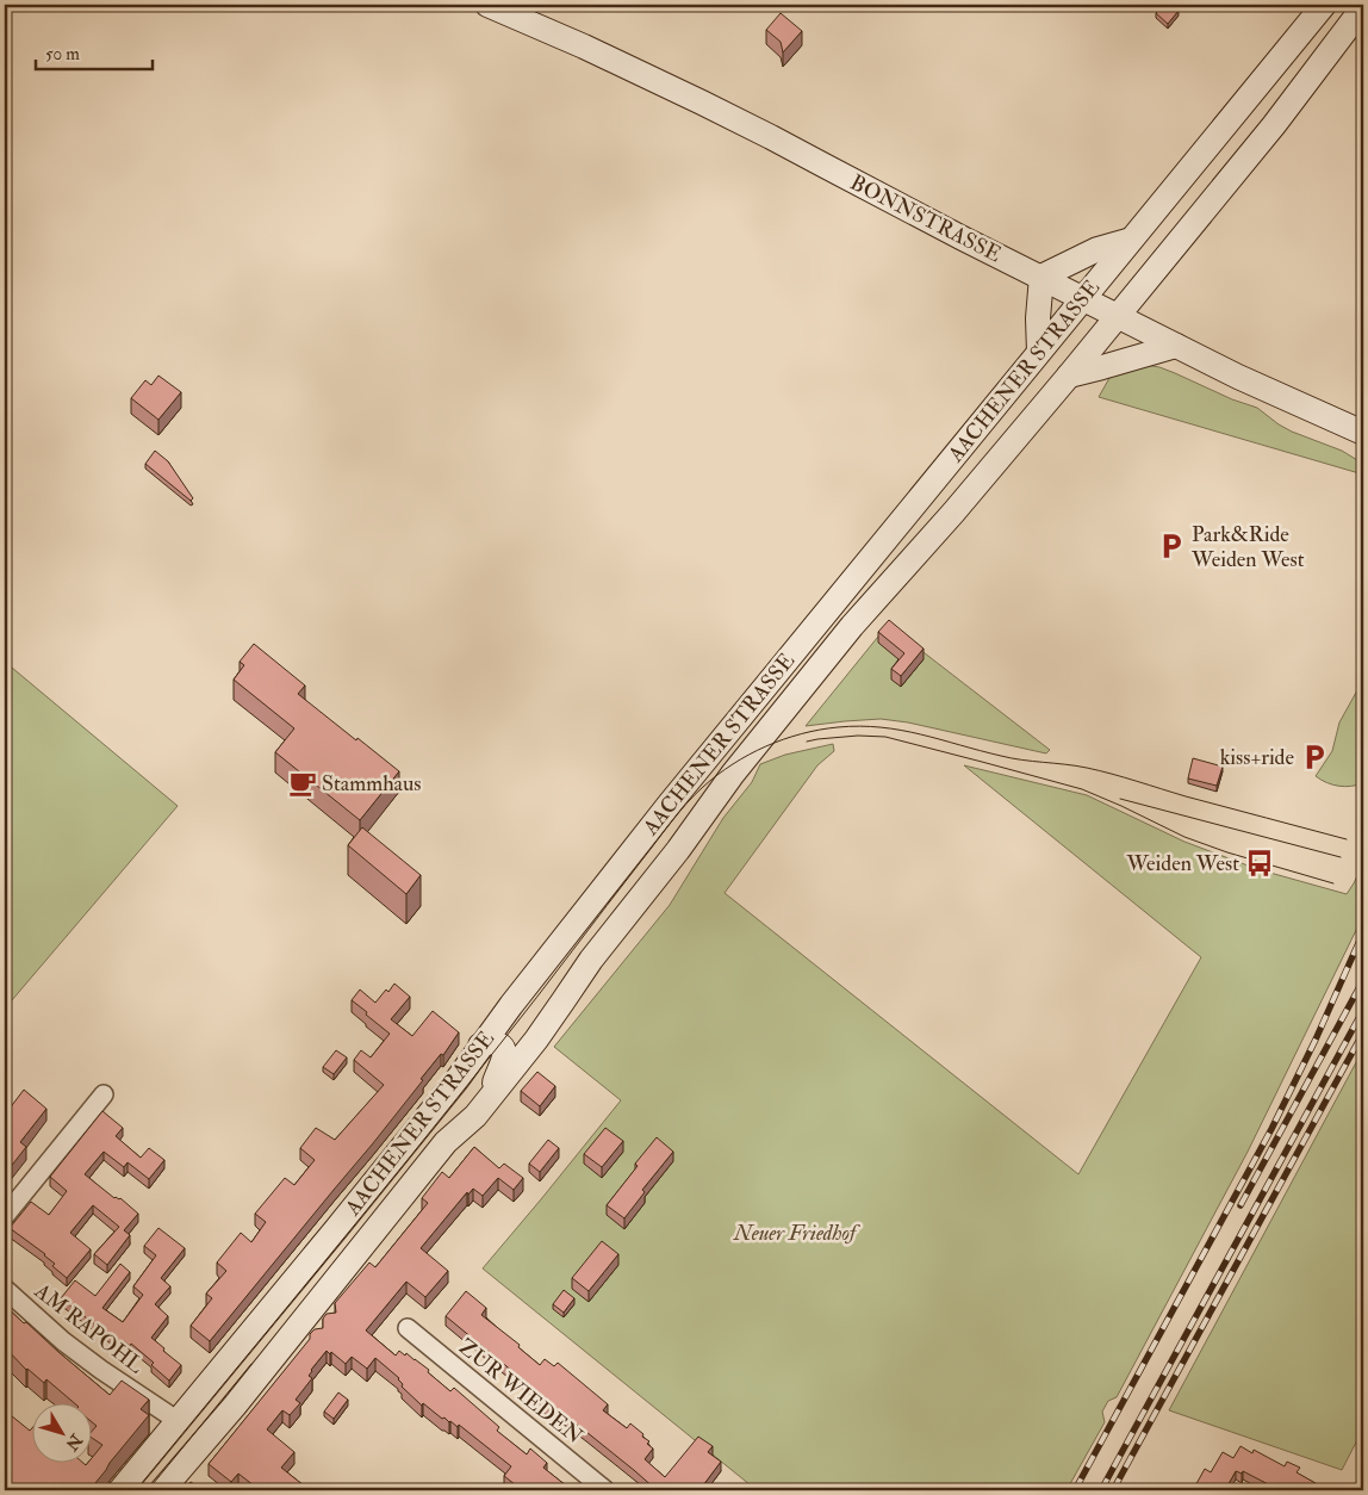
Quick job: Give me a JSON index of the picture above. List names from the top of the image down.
{
  "streets": {
    "main road": ["BONNSTRASSE", "AACHENER STRASSE"],
    "street": ["AM RAPOHL", "ZUR WIEDEN"]
  },
  "crossings": [
    ["BONNSTRASSE", "AACHENER STRASSE"],
    ["AACHENER STRASSE", "AM RAPOHL"]
  ],
  "parks": ["Neuer Friedhof"],
  "places": {
    "parking": ["Park&Ride Weiden West", "kiss+ride"],
    "cafe": ["Stammhaus"],
    "bus stop": ["Weiden West"]
  },
  "scale_bar": "50 m",
  "north": "bottom right"
}
